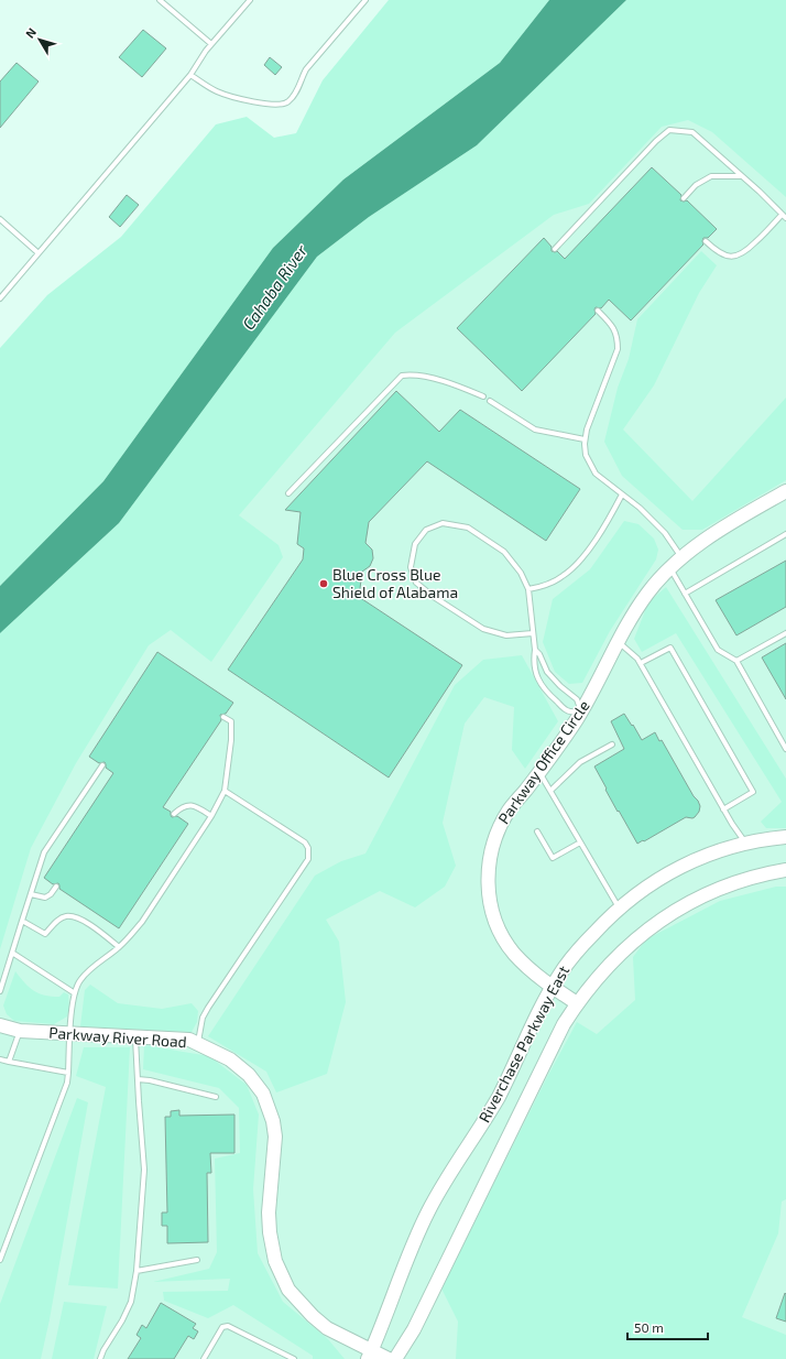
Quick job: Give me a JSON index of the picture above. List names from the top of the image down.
{
  "streets": {
    "street": ["Parkway Office Circle", "Parkway River Road", "Riverchase Parkway East"]
  },
  "crossings": [
    ["Parkway Office Circle", "Riverchase Parkway East"],
    ["Parkway River Road", "Riverchase Parkway East"]
  ],
  "water": ["Cahaba River"],
  "places": ["Blue Cross Blue Shield of Alabama"],
  "scale_bar": "50 m",
  "north": "top left"
}
